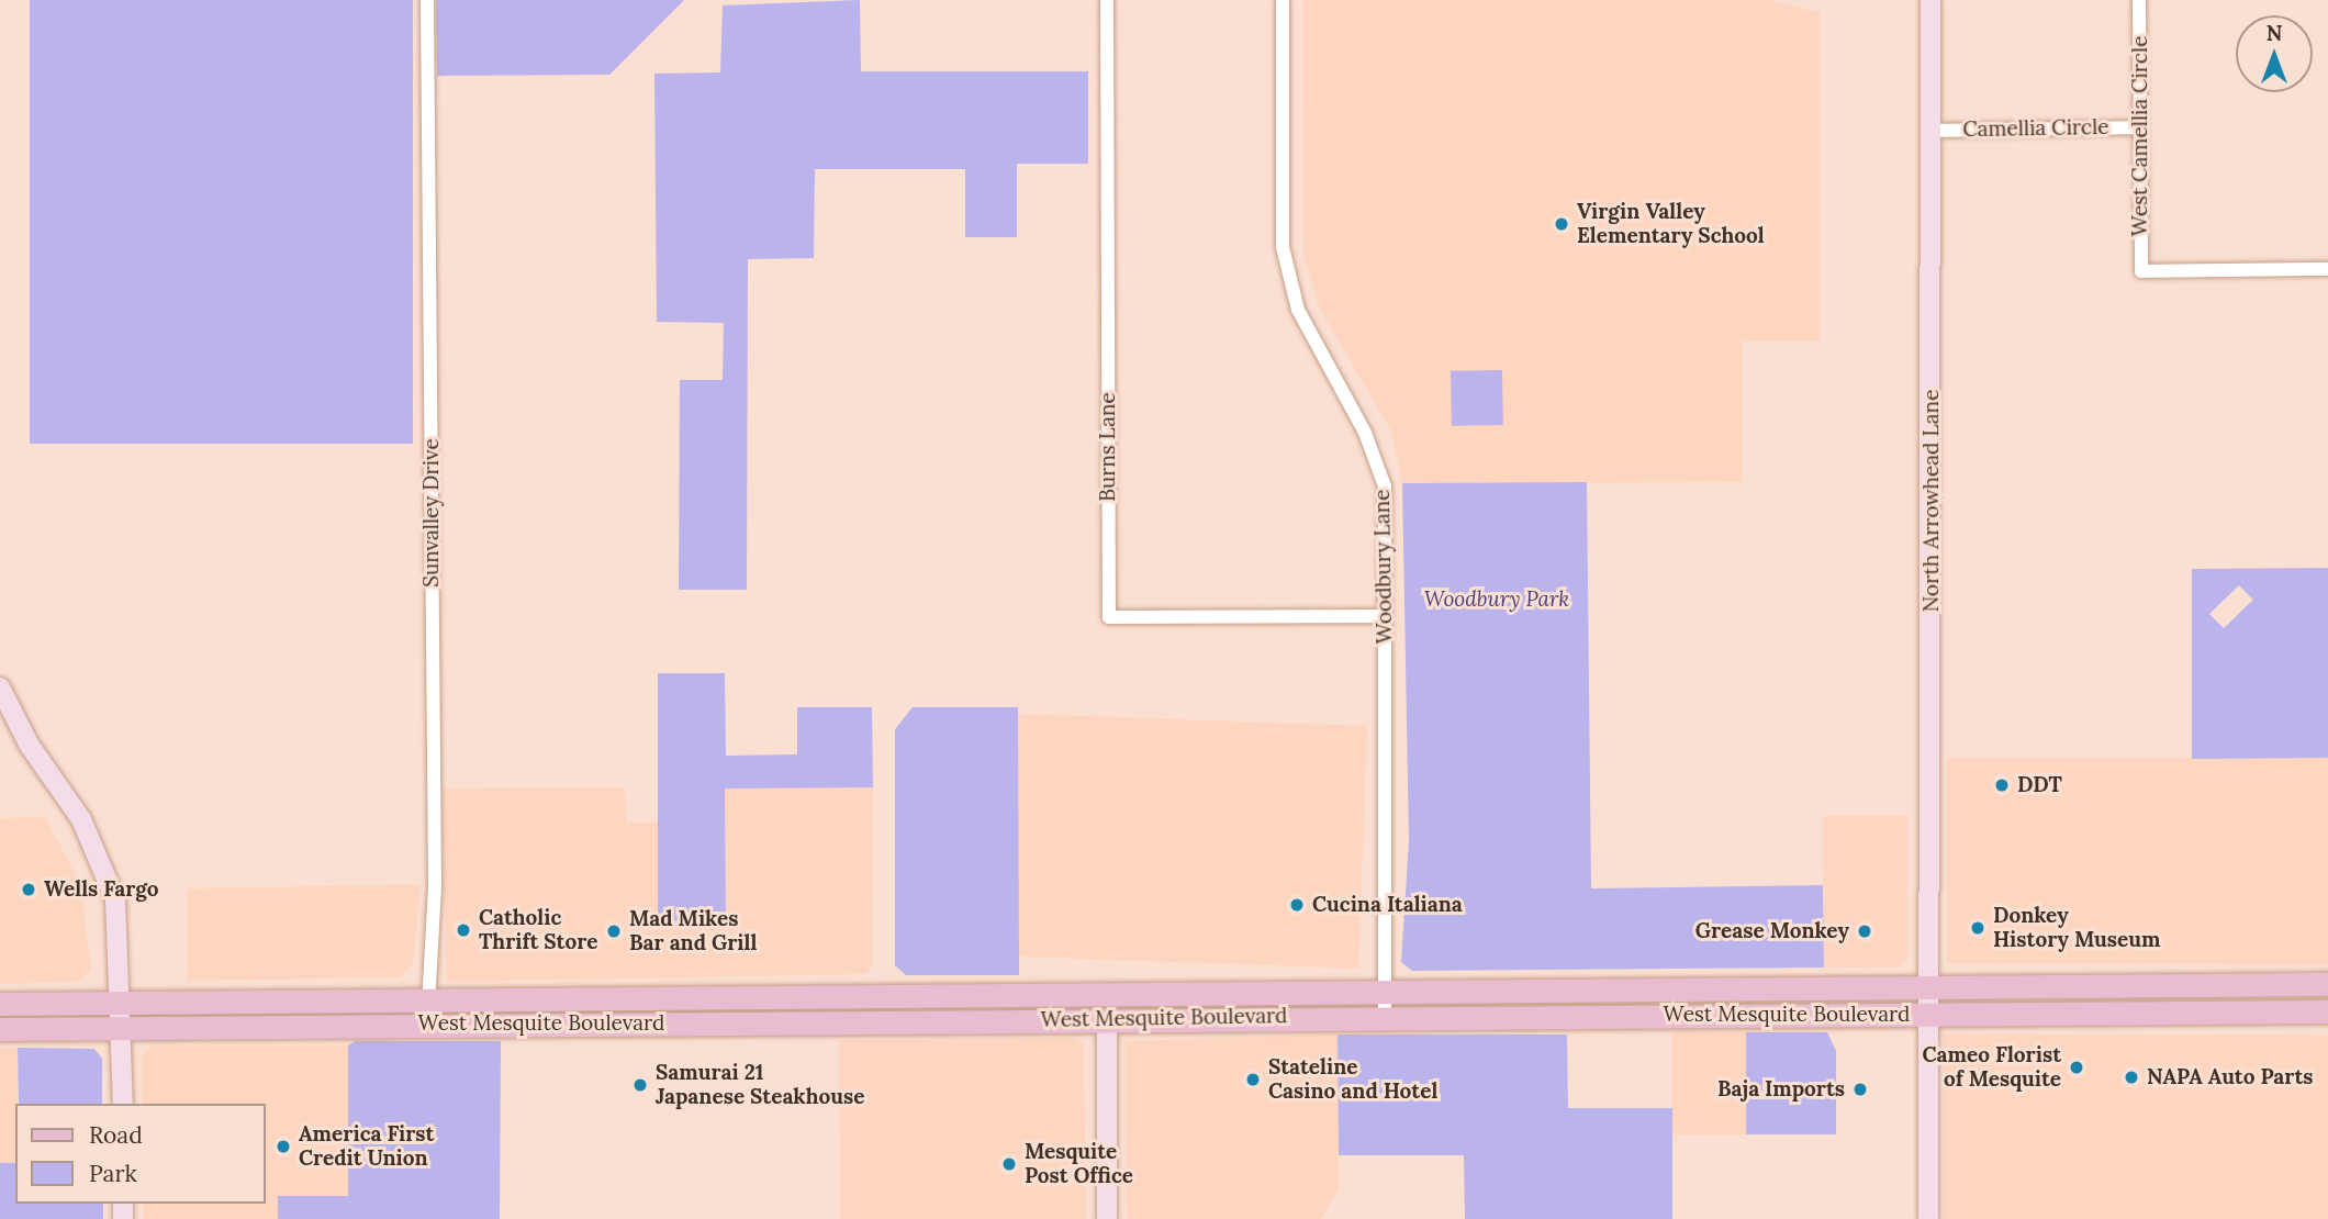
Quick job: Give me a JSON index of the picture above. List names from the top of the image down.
{
  "streets": {
    "main road": ["West Mesquite Boulevard"],
    "street": [
      "Camellia Circle",
      "West Camellia Circle",
      "Burns Lane",
      "North Arrowhead Lane",
      "Sunvalley Drive",
      "Woodbury Lane"
    ]
  },
  "crossings": [
    ["Camellia Circle", "West Camellia Circle"],
    ["Camellia Circle", "North Arrowhead Lane"],
    ["Burns Lane", "Woodbury Lane"],
    ["North Arrowhead Lane", "West Mesquite Boulevard"],
    ["Sunvalley Drive", "West Mesquite Boulevard"],
    ["Woodbury Lane", "West Mesquite Boulevard"]
  ],
  "parks": ["Woodbury Park"],
  "places": [
    "Virgin Valley Elementary School",
    "DDT",
    "Wells Fargo",
    "Cucina Italiana",
    "Donkey History Museum",
    "Catholic Thrift Store",
    "Mad Mikes Bar and Grill",
    "Grease Monkey",
    "Cameo Florist of Mesquite",
    "NAPA Auto Parts",
    "Stateline Casino and Hotel",
    "Samurai 21 Japanese Steakhouse",
    "Baja Imports",
    "America First Credit Union",
    "Mesquite Post Office"
  ],
  "legend": ["Road", "Park"],
  "north": "top"
}
